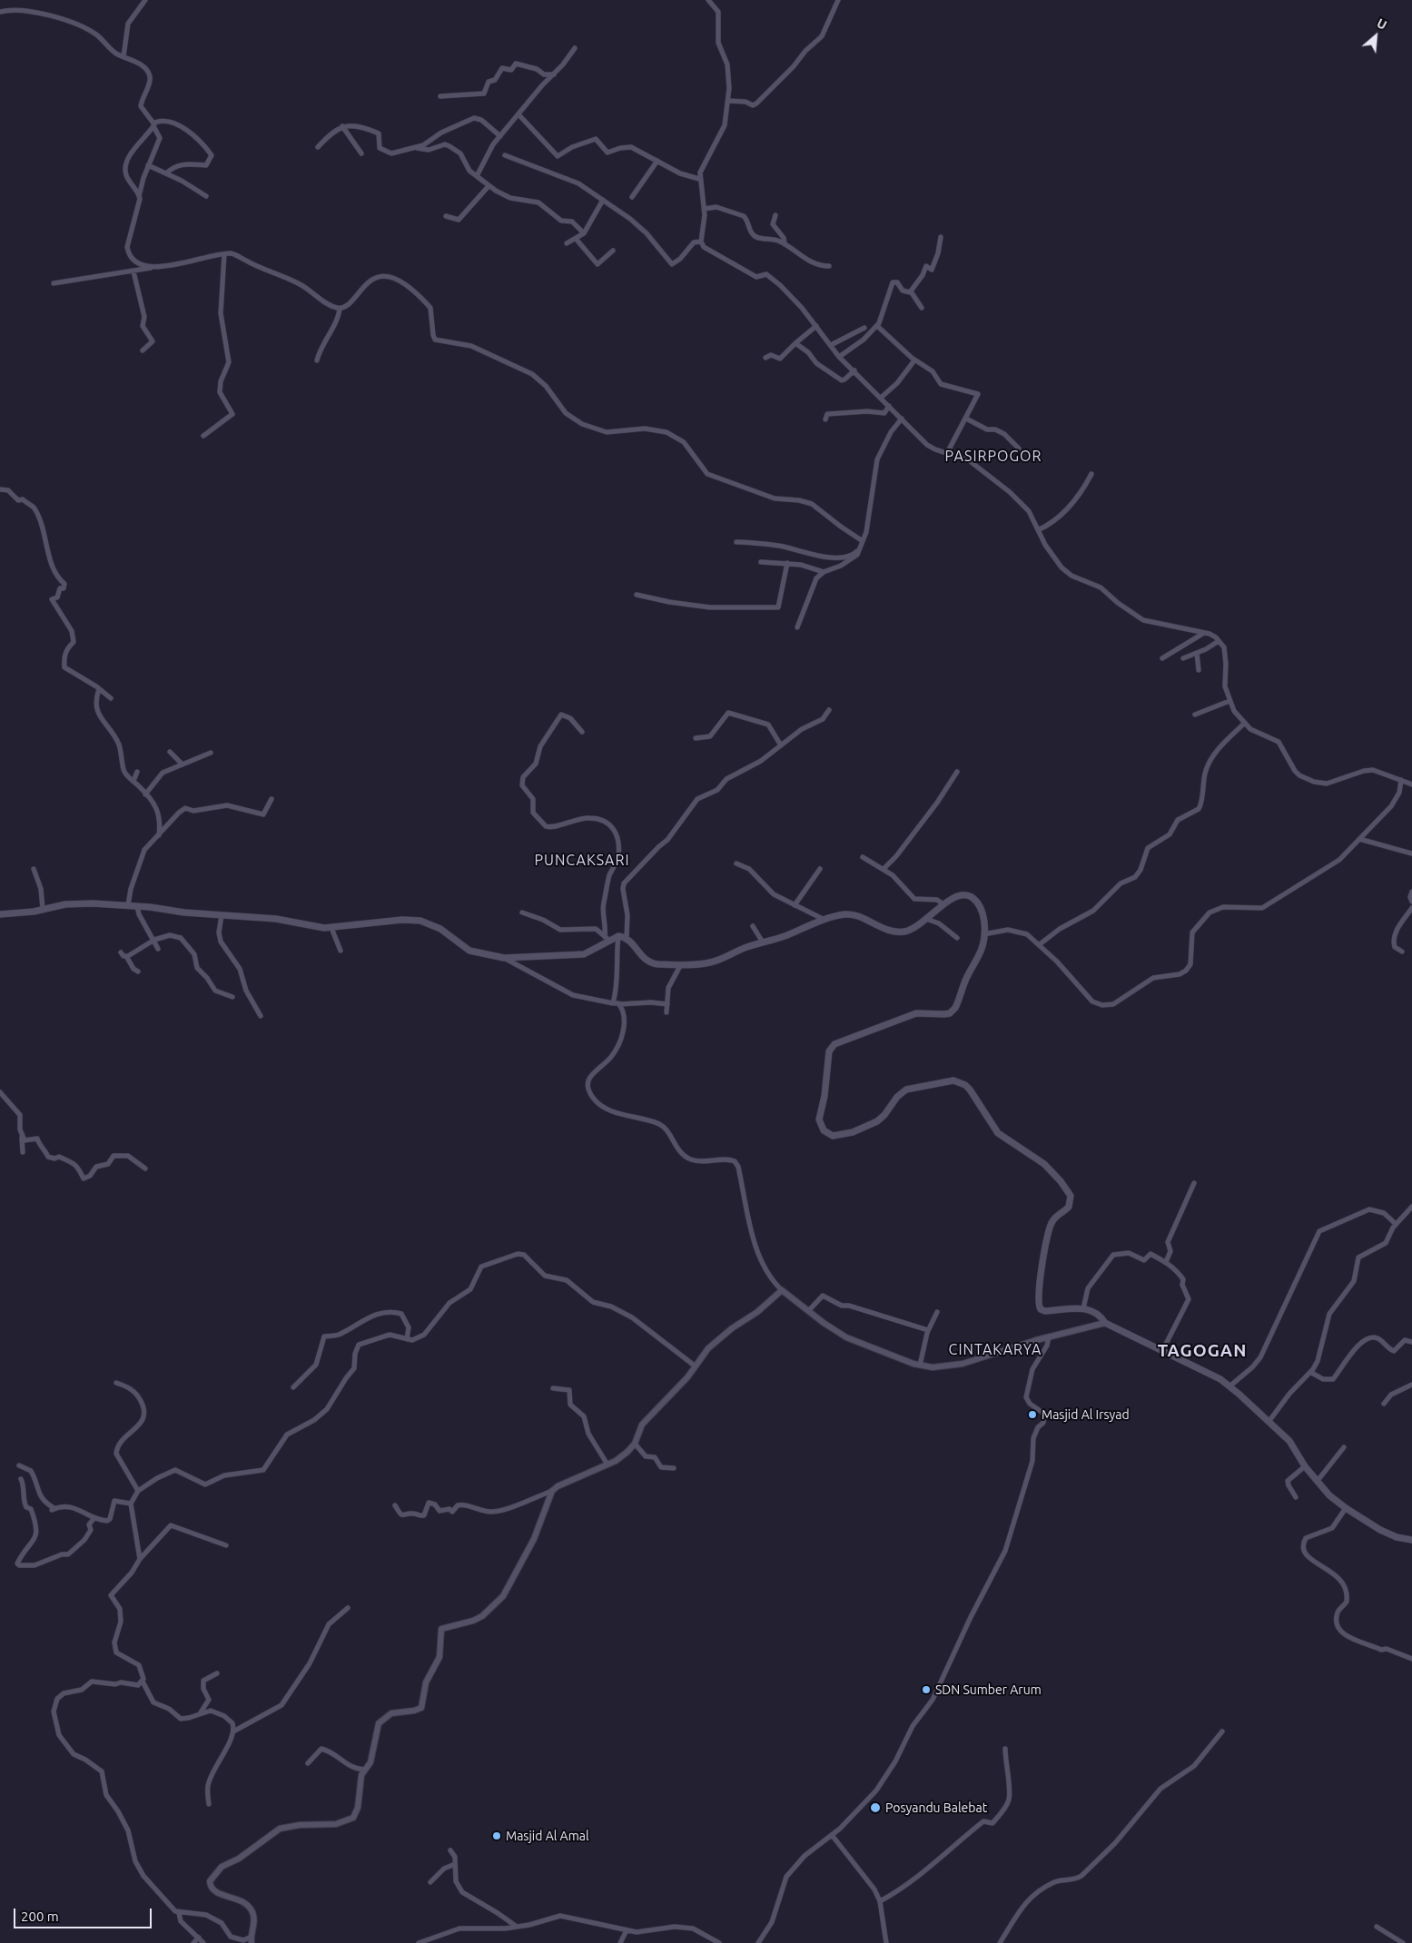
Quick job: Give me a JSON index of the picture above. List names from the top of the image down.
{
  "districts": [
    "PASIRPOGOR",
    "PUNCAKSARI",
    "CINTAKARYA",
    "TAGOGAN"
  ],
  "places": [
    "Masjid Al Irsyad",
    "SDN Sumber Arum",
    "Posyandu Balebat",
    "Masjid Al Amal"
  ],
  "scale_bar": "200 m",
  "north": "top right"
}
